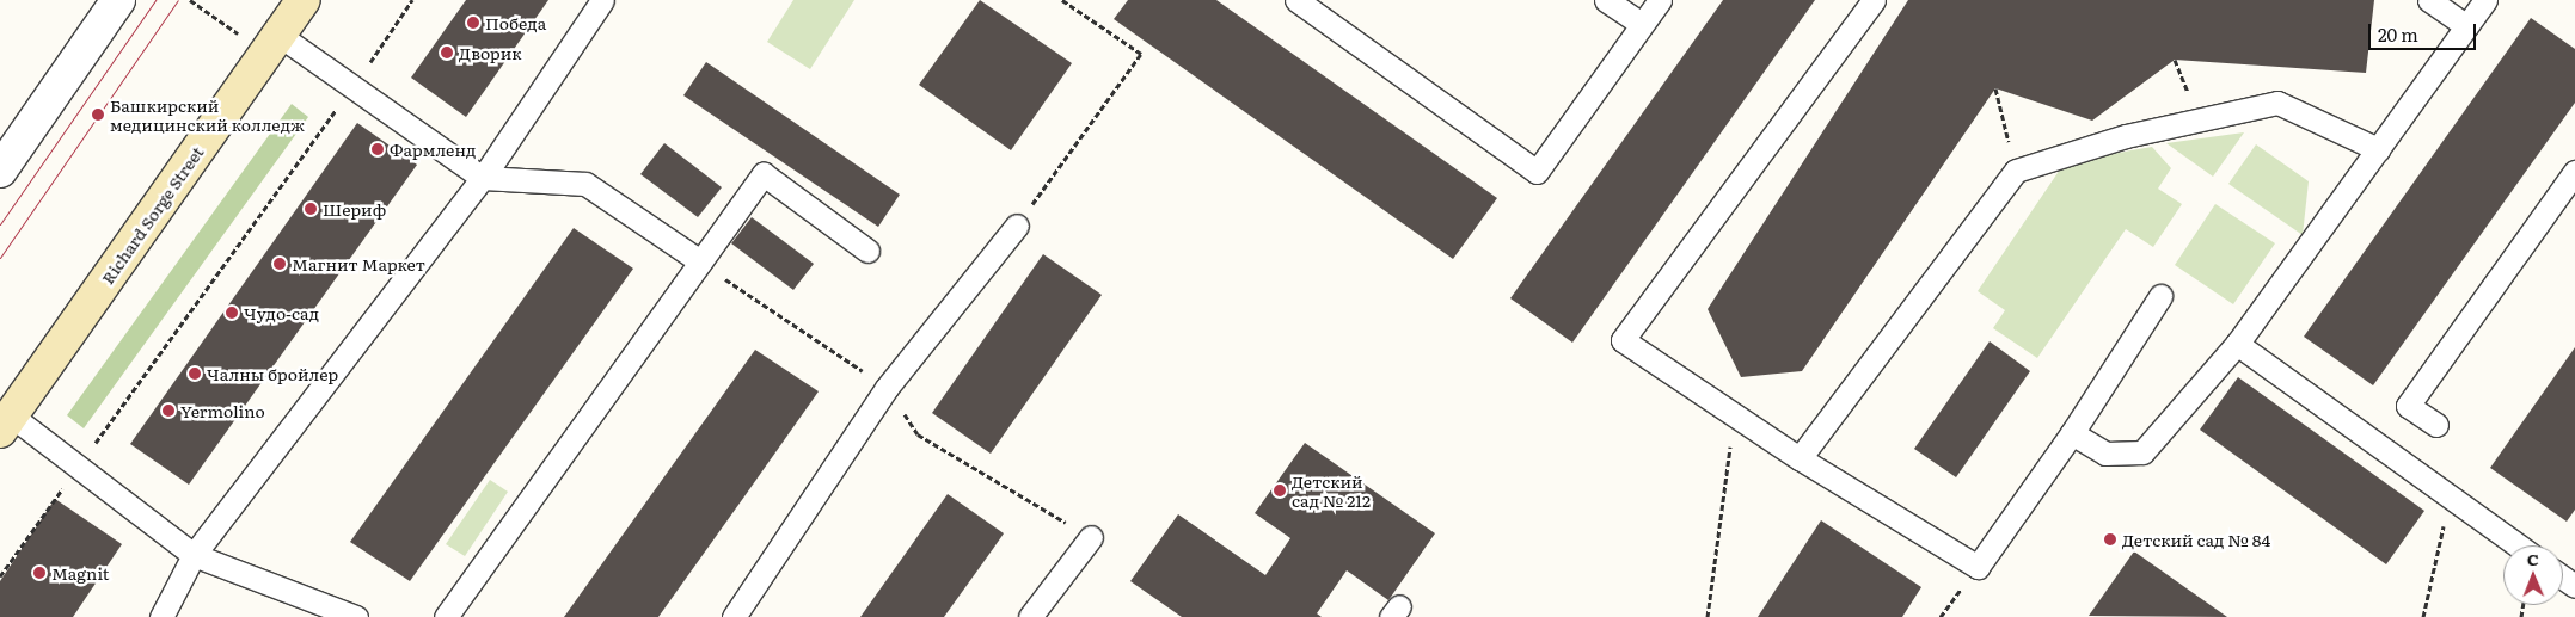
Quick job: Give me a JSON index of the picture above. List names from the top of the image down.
{
  "streets": {
    "main road": ["Richard Sorge Street"]
  },
  "places": [
    "Победа",
    "Дворик",
    "Башкирский медицинский колледж",
    "Фармленд",
    "Шериф",
    "Магнит Маркет",
    "Чудо-сад",
    "Чалны бройлер",
    "Yermolino",
    "Детский сад № 212",
    "Детский сад № 84",
    "Magnit"
  ],
  "scale_bar": "20 m",
  "north": "top"
}
